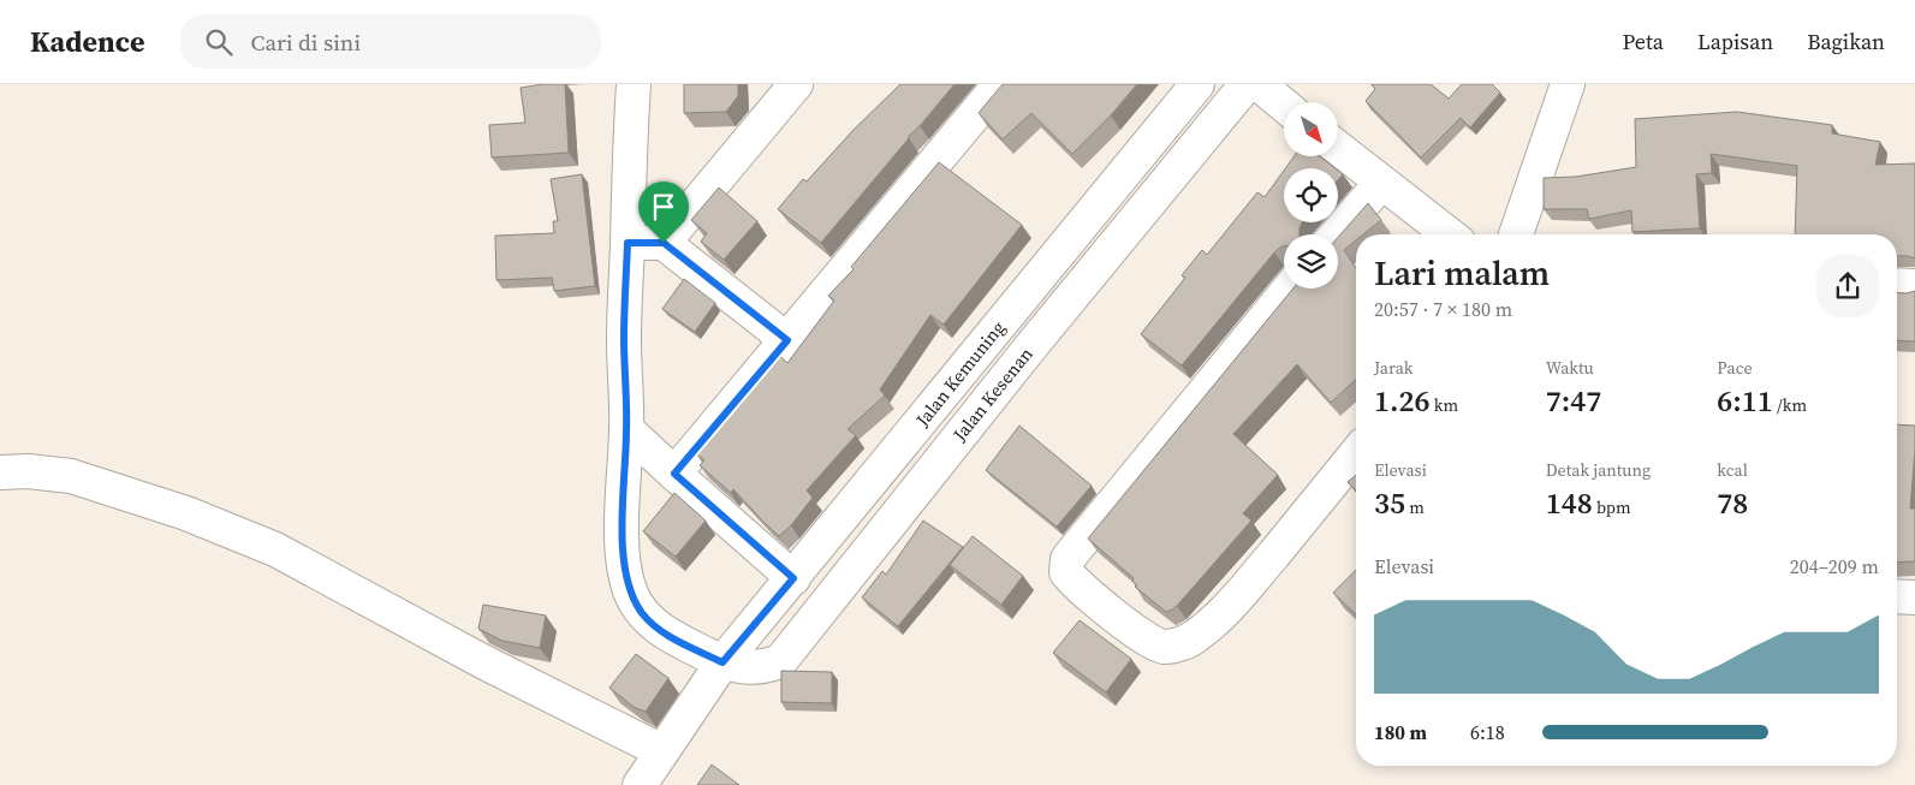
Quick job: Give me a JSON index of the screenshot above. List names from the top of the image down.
{
  "streets": {
    "street": ["Jalan Kemuning", "Jalan Kesenan"]
  },
  "crossings": [
    ["Jalan Kemuning", "Jalan Kesenan"]
  ],
  "north": "bottom right",
  "page": {
    "header": "Kadence",
    "search": "Cari di sini",
    "nav": ["Peta", "Lapisan", "Bagikan"],
    "heading": ["Lari malam", "20:57 · 7 × 180 m"],
    "stats": [
      ["Jarak", "1.26 km"],
      ["Waktu", "7:47"],
      ["Pace", "6:11 /km"],
      ["Elevasi", "35 m"],
      ["Detak jantung", "148 bpm"],
      ["kcal", "78"]
    ],
    "chart": ["Elevasi", "204–209 m"],
    "list": [
      {
        "name": "180 m",
        "note": "6:18"
      }
    ]
  }
}
